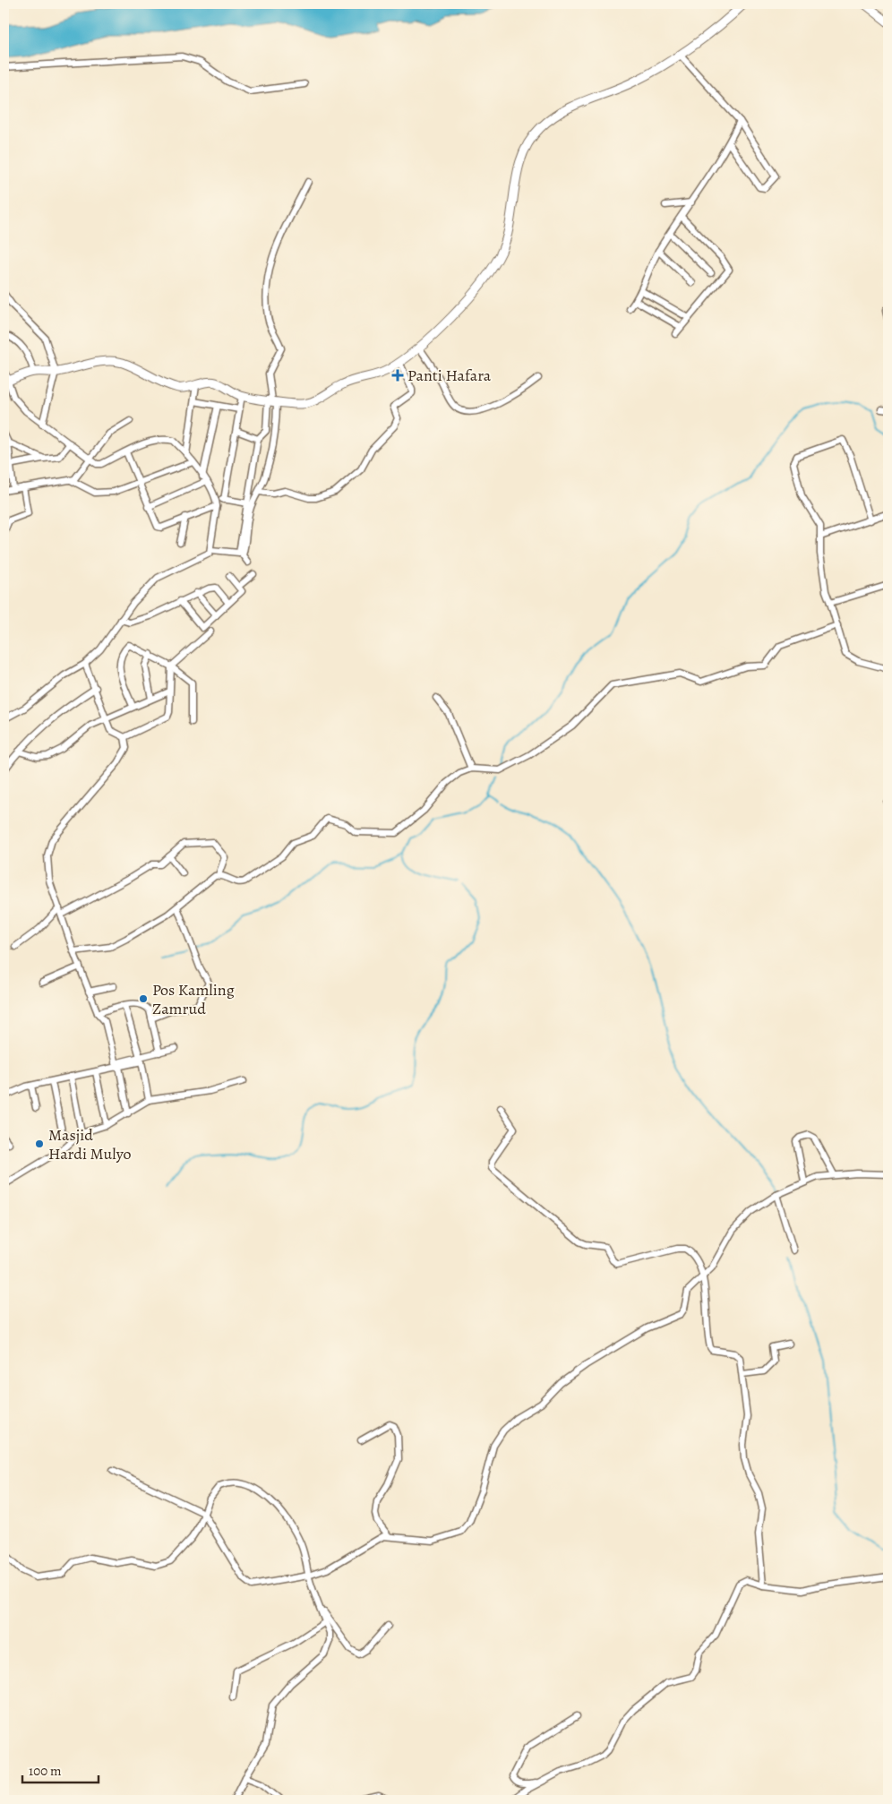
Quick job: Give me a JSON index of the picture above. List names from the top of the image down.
{
  "places": {
    "health": ["Panti Hafara"],
    "other": ["Pos Kamling Zamrud", "Masjid Hardi Mulyo"]
  },
  "scale_bar": "100 m"
}
